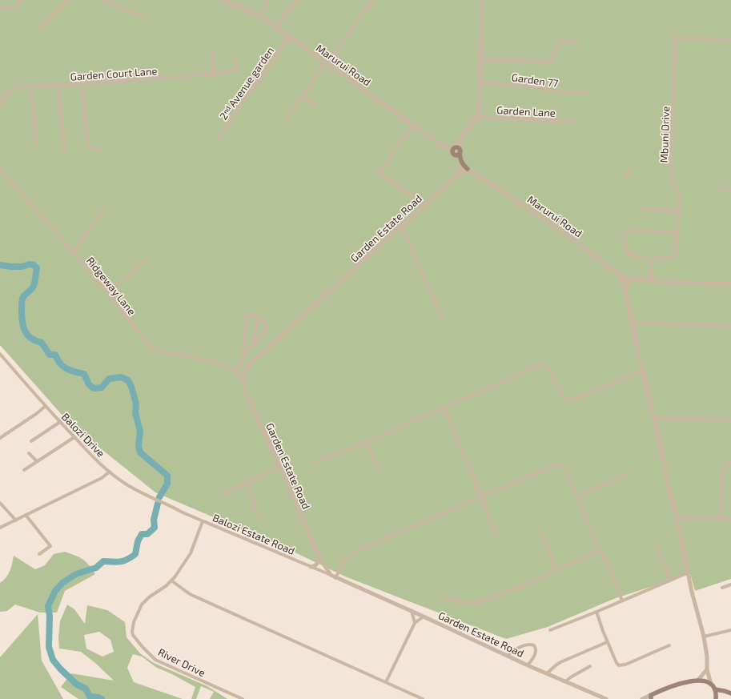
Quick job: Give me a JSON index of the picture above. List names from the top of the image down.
{
  "streets": {
    "main road": ["Marurui Road"],
    "street": [
      "Garden Court Lane",
      "Garden 77",
      "2ⁿᵈ Avenue garden",
      "Garden Lane",
      "Mbuni Drive",
      "Garden Estate Road",
      "Ridgeway Lane",
      "Balozi Drive",
      "Balozi Estate Road",
      "River Drive"
    ]
  },
  "crossings": [
    ["Marurui Road", "2ⁿᵈ Avenue garden"],
    ["Marurui Road", "Garden Estate Road"],
    ["Garden Estate Road", "Ridgeway Lane"],
    ["Garden Estate Road", "Balozi Estate Road"],
    ["Balozi Drive", "Balozi Estate Road"],
    ["Balozi Estate Road", "River Drive"]
  ]
}
